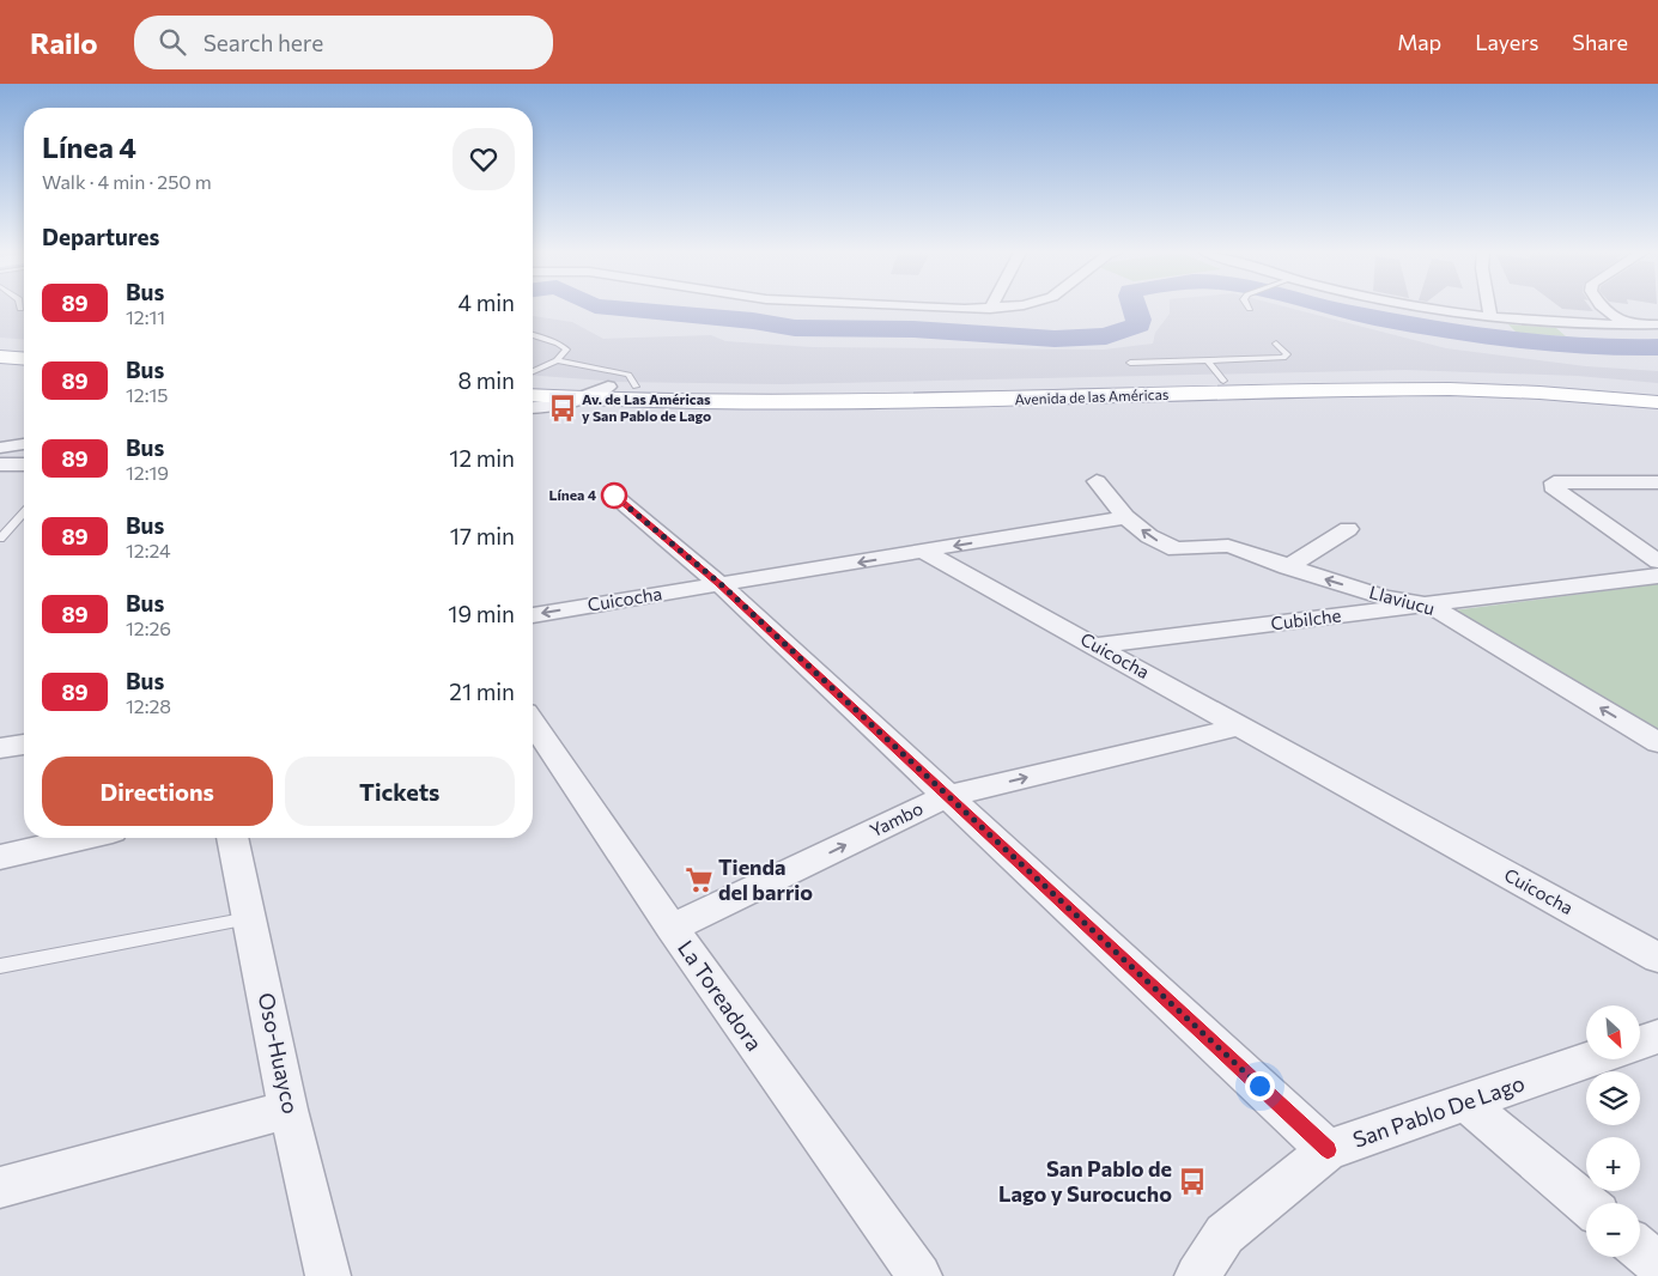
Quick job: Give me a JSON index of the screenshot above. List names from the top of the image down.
{
  "streets": {
    "main road": ["Avenida de las Américas"],
    "street": [
      "Cuicocha",
      "Llaviucu",
      "Cubilche",
      "Yambo",
      "La Toreadora",
      "Oso-Huayco",
      "San Pablo De Lago"
    ]
  },
  "crossings": [
    ["Cuicocha", "Cubilche"],
    ["Cuicocha", "Yambo"],
    ["Llaviucu", "Cubilche"],
    ["Yambo", "La Toreadora"]
  ],
  "one_way": ["Llaviucu", "Yambo"],
  "places": {
    "bus stop": ["Av. de Las Américas y San Pablo de Lago", "San Pablo de Lago y Surocucho"],
    "other": ["Línea 4"],
    "supermarket": ["Tienda del barrio"]
  },
  "lines": ["bus line 89"],
  "north": "bottom right",
  "page": {
    "header": "Railo",
    "search": "Search here",
    "nav": ["Map", "Layers", "Share"],
    "heading": [
      ["Línea 4", "Walk · 4 min · 250 m"],
      "Departures"
    ],
    "list": [
      {
        "mark": "89",
        "name": "Bus",
        "note": "12:11",
        "value": "4 min"
      },
      {
        "mark": "89",
        "name": "Bus",
        "note": "12:15",
        "value": "8 min"
      },
      {
        "mark": "89",
        "name": "Bus",
        "note": "12:19",
        "value": "12 min"
      },
      {
        "mark": "89",
        "name": "Bus",
        "note": "12:24",
        "value": "17 min"
      },
      {
        "mark": "89",
        "name": "Bus",
        "note": "12:26",
        "value": "19 min"
      },
      {
        "mark": "89",
        "name": "Bus",
        "note": "12:28",
        "value": "21 min"
      }
    ],
    "buttons": ["Directions", "Tickets"],
    "map_buttons": ["+", "−"]
  }
}
